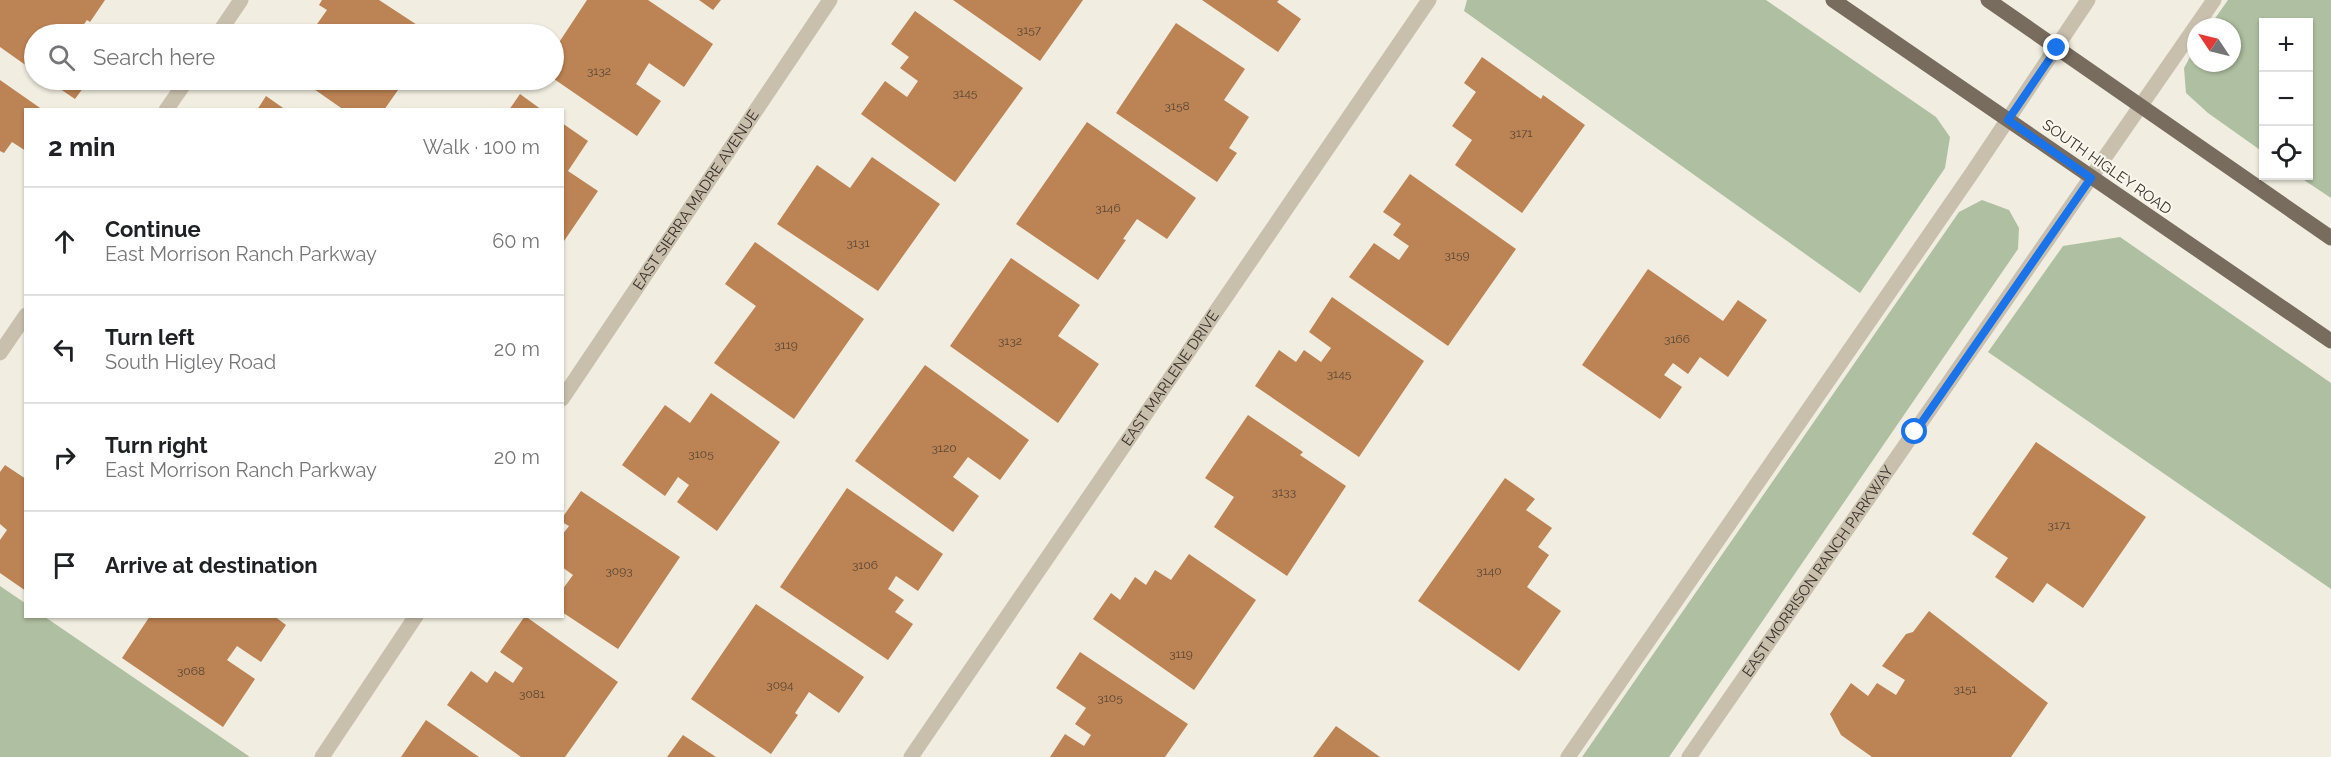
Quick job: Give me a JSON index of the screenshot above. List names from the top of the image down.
{
  "streets": {
    "main road": ["SOUTH HIGLEY ROAD"],
    "street": ["EAST SIERRA MADRE AVENUE", "EAST MARLENE DRIVE", "EAST MORRISON RANCH PARKWAY"]
  },
  "crossings": [
    ["SOUTH HIGLEY ROAD", "EAST MORRISON RANCH PARKWAY"]
  ],
  "house_numbers": [
    "3157",
    "3132",
    "3145",
    "3158",
    "3171",
    "3146",
    "3131",
    "3159",
    "3166",
    "3132",
    "3119",
    "3145",
    "3120",
    "3105",
    "3133",
    "3171",
    "3106",
    "3093",
    "3140",
    "3119",
    "3068",
    "3094",
    "3151",
    "3081",
    "3105"
  ],
  "north": "top left",
  "page": {
    "map_buttons": ["+", "−"],
    "search": "Search here",
    "heading": ["2 min", "Walk · 100 m"],
    "list": [
      ["Continue", "East Morrison Ranch Parkway", "60 m"],
      ["Turn left", "South Higley Road", "20 m"],
      ["Turn right", "East Morrison Ranch Parkway", "20 m"],
      "Arrive at destination"
    ]
  }
}
